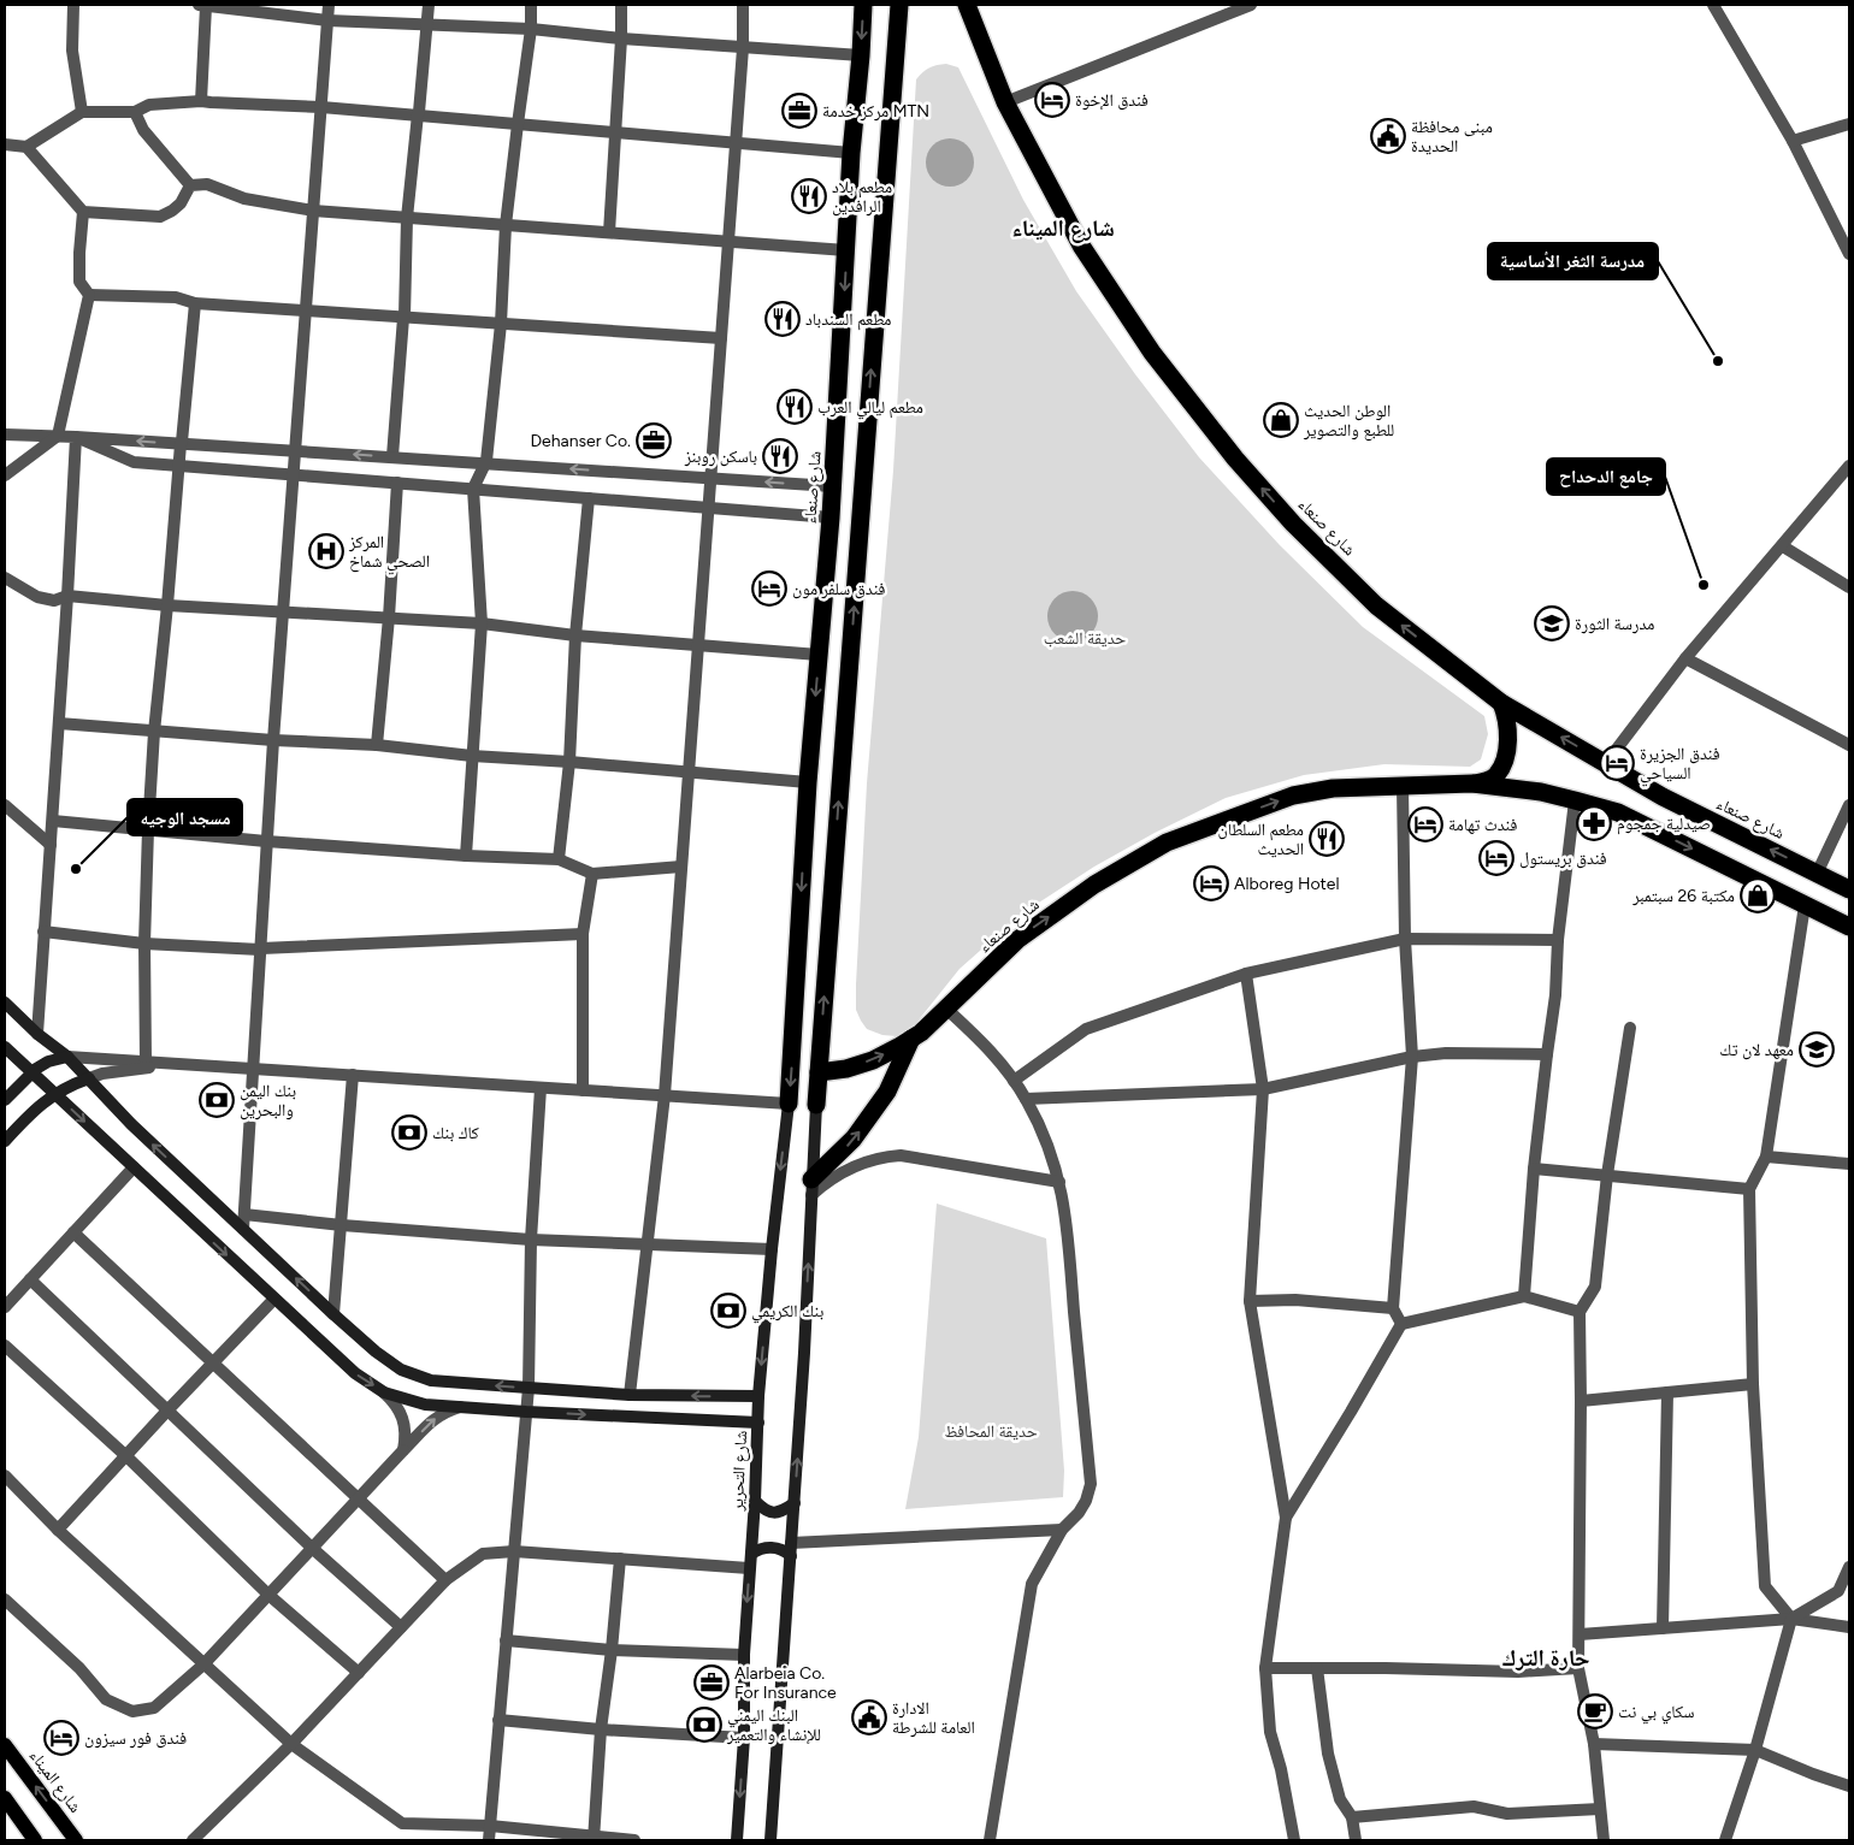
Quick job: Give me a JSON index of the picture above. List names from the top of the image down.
{
  "streets": {
    "highway": ["شارع صنعاء"],
    "main road": ["شارع التحرير", "شارع الميناء"]
  },
  "crossings": [
    ["شارع صنعاء", "شارع التحرير"]
  ],
  "districts": ["شارع الميناء", "حارة الترك"],
  "parks": ["حديقة الشعب", "حديقة المحافظ"],
  "places": {
    "hotel": [
      "فندق الإخوة",
      "فندق سلفر مون",
      "فندق الجزيرة السياحي",
      "فندث تهامة",
      "فندق بريستول",
      "Alboreg Hotel",
      "فندق فور سيزون"
    ],
    "office": ["مركز خدمة MTN", "Dehanser Co.", "Alarbeia Co. For Insurance"],
    "public building": ["مبنى محافظة الحديدة", "الادارة العامة للشرطة"],
    "restaurant": [
      "مطعم بلاد الرافدين",
      "مطعم السندباد",
      "مطعم ليالي العرب",
      "باسكن روبنز",
      "مطعم السلطان الحديث"
    ],
    "other": ["مدرسة الثغر الأساسية", "جامع الدحداح", "مسجد الوجيه"],
    "shop": ["الوطن الحديث للطبع والتصوير", "مكتبة 26 سبتمبر"],
    "hospital": ["المركز الصحي شماخ"],
    "school or university": ["مدرسة الثورة", "معهد لان تك"],
    "pharmacy": ["صيدلية جمجوم"],
    "bank": [
      "بنك اليمن والبحرين",
      "كاك بنك",
      "بنك الكريمي",
      "البنك اليمني للإنشاء والتعمير"
    ],
    "cafe": ["سكاي بي نت"]
  }
}
